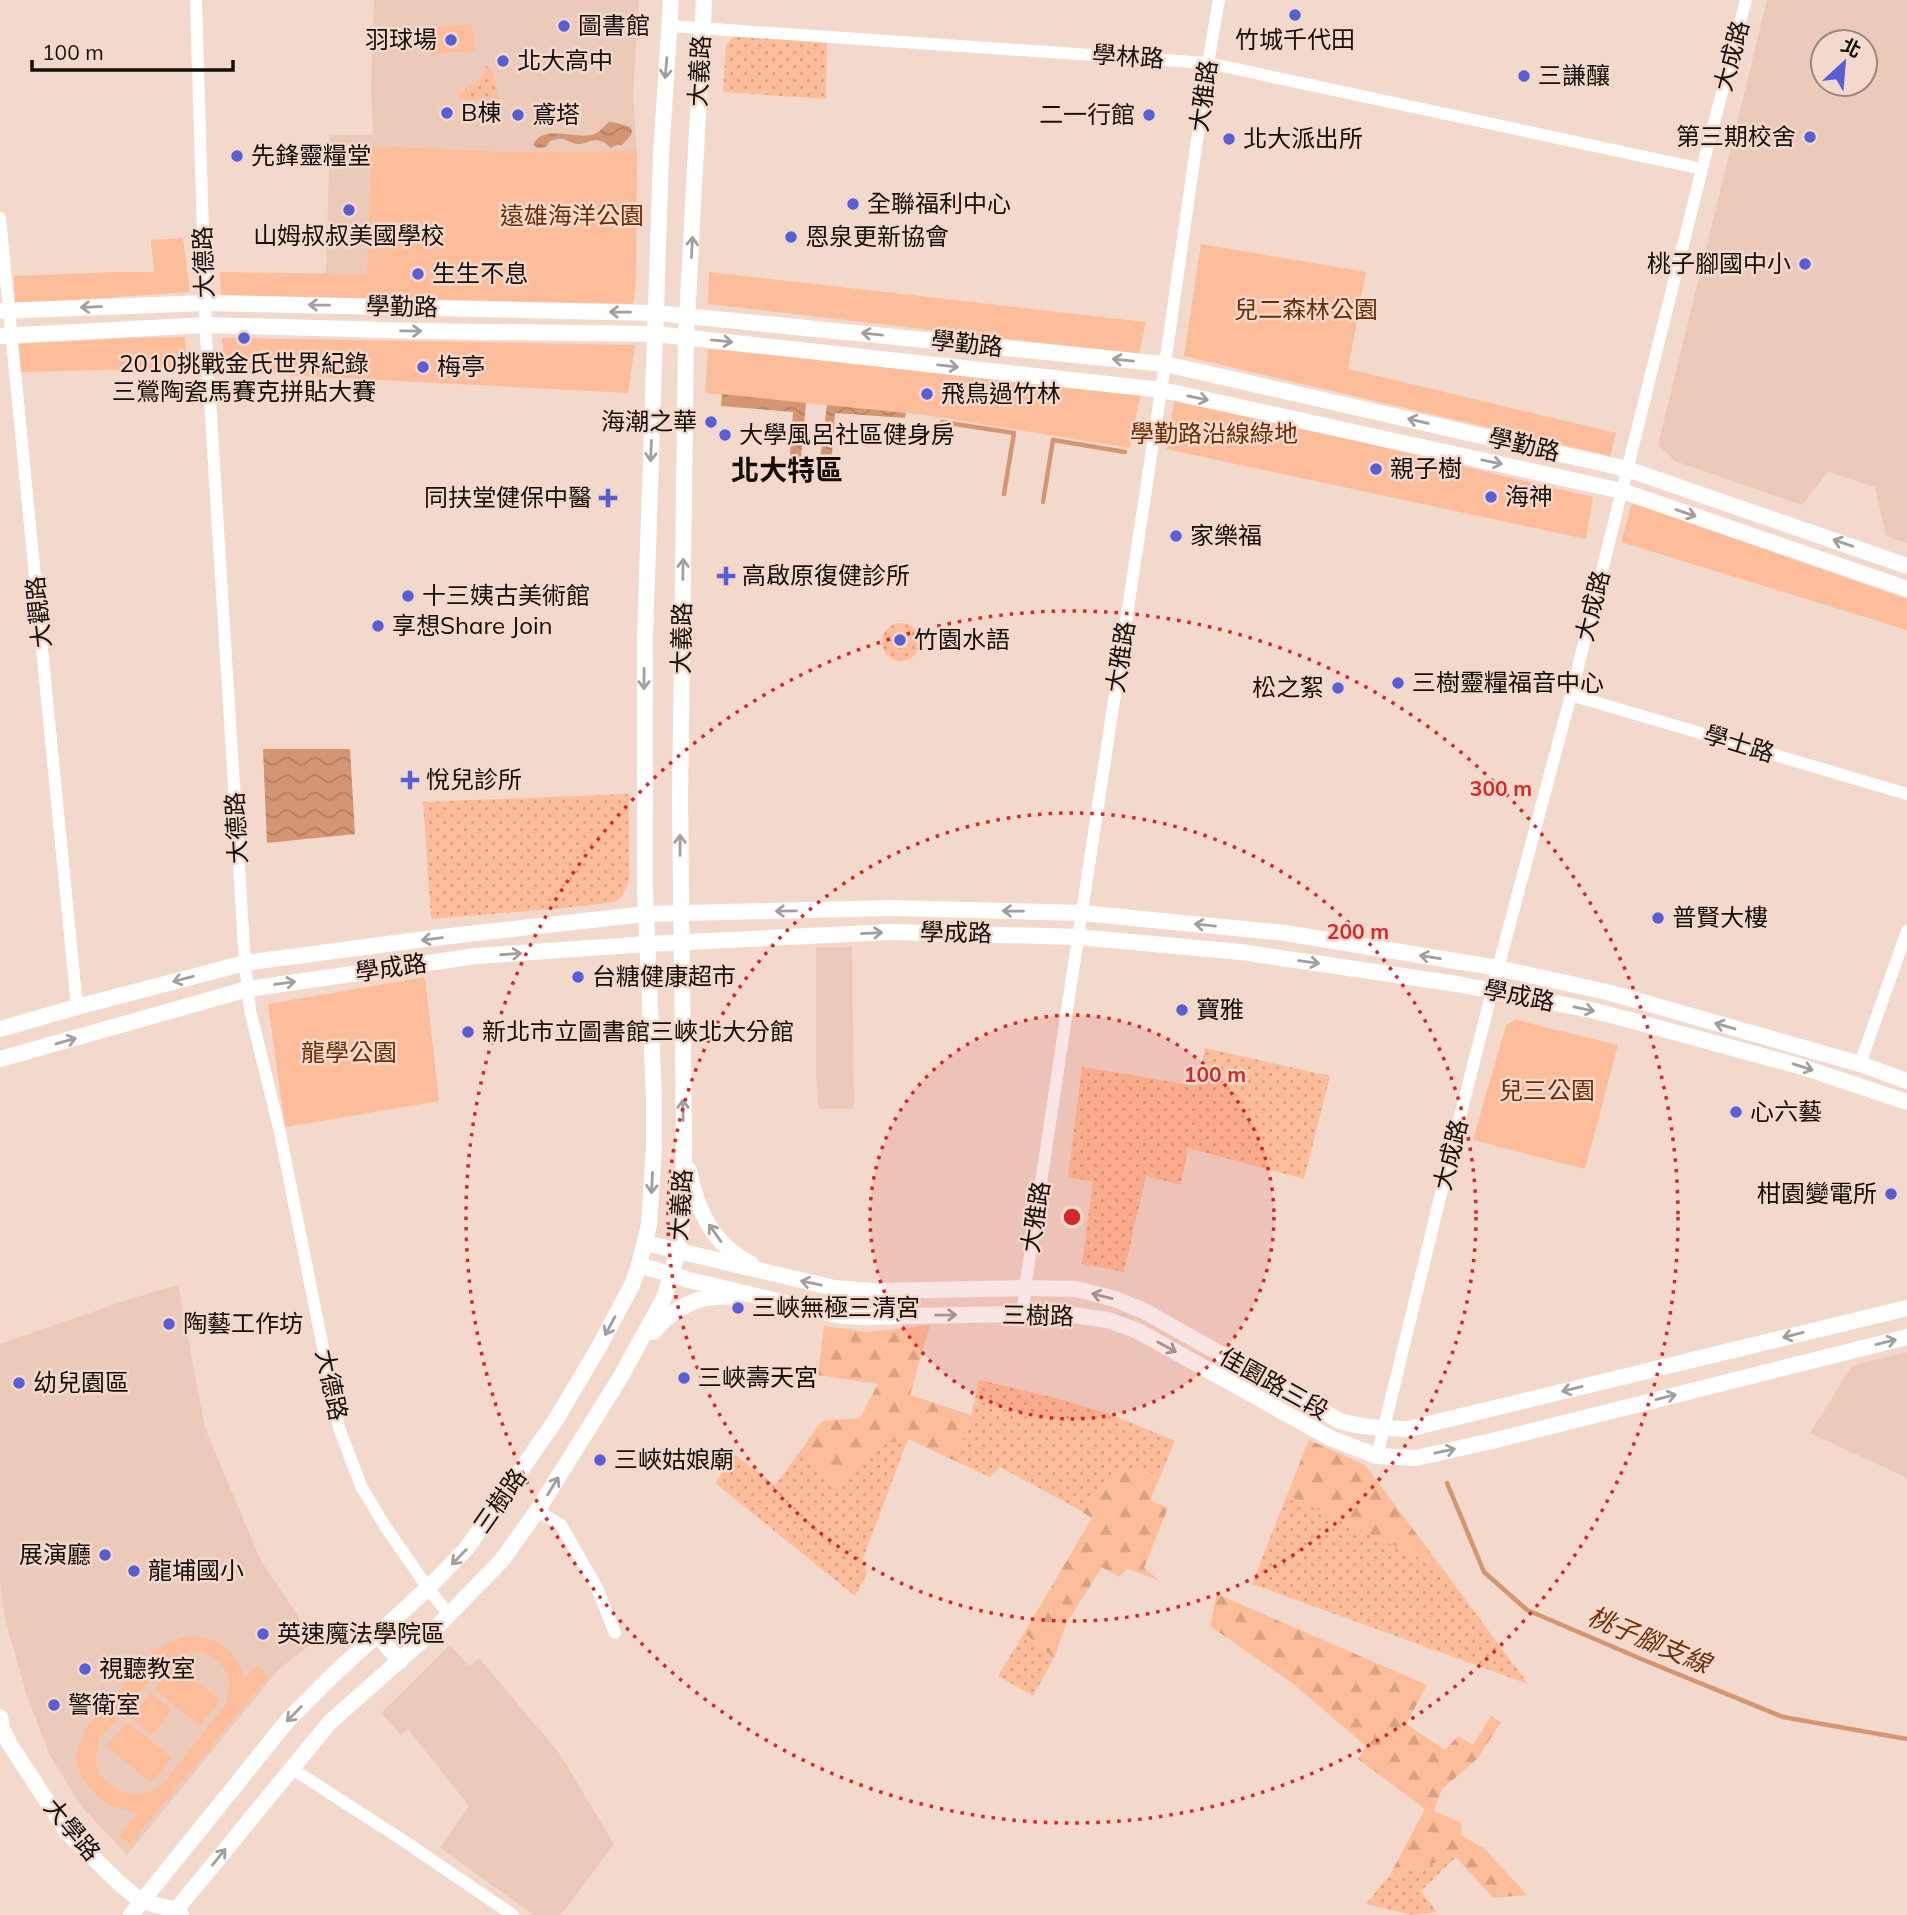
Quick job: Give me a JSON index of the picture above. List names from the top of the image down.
{
  "streets": {
    "street": [
      "大成路",
      "學林路",
      "大義路",
      "大雅路",
      "大德路",
      "學勤路",
      "大觀路",
      "學士路",
      "學成路",
      "三樹路",
      "佳園路三段",
      "大學路"
    ]
  },
  "crossings": [
    ["大成路", "學林路"],
    ["大成路", "學勤路"],
    ["大成路", "學士路"],
    ["大成路", "學成路"],
    ["大成路", "三樹路"],
    ["大成路", "佳園路三段"],
    ["學林路", "大義路"],
    ["學林路", "大雅路"],
    ["大義路", "學勤路"],
    ["大義路", "學成路"],
    ["大義路", "三樹路"],
    ["大義路", "佳園路三段"],
    ["大雅路", "學勤路"],
    ["大雅路", "學成路"],
    ["大雅路", "三樹路"],
    ["大雅路", "佳園路三段"],
    ["大德路", "學勤路"],
    ["大德路", "學成路"],
    ["大德路", "三樹路"],
    ["學勤路", "大觀路"],
    ["大觀路", "學成路"],
    ["三樹路", "大學路"]
  ],
  "districts": ["北大特區"],
  "water": ["桃子腳支線"],
  "parks": [
    "遠雄海洋公園",
    "兒二森林公園",
    "學勤路沿線綠地",
    "龍學公園",
    "兒三公園"
  ],
  "places": {
    "other": [
      "竹城千代田",
      "圖書館",
      "羽球場",
      "北大高中",
      "三謙釀",
      "B棟",
      "鳶塔",
      "二一行館",
      "第三期校舍",
      "北大派出所",
      "先鋒靈糧堂",
      "全聯福利中心",
      "山姆叔叔美國學校",
      "恩泉更新協會",
      "桃子腳國中小",
      "生生不息",
      "2010挑戰金氏世界紀錄 三鶯陶瓷馬賽克拼貼大賽",
      "梅亭",
      "飛鳥過竹林",
      "海潮之華",
      "大學風呂社區健身房",
      "親子樹",
      "海神",
      "家樂福",
      "十三姨古美術館",
      "享想Share Join",
      "竹園水語",
      "三樹靈糧福音中心",
      "松之絮",
      "普賢大樓",
      "台糖健康超市",
      "寶雅",
      "新北市立圖書館三峽北大分館",
      "心六藝",
      "柑園變電所",
      "三峽無極三清宮",
      "陶藝工作坊",
      "三峽壽天宮",
      "幼兒園區",
      "三峽姑娘廟",
      "展演廳",
      "龍埔國小",
      "英速魔法學院區",
      "視聽教室",
      "警衛室"
    ],
    "health": ["同扶堂健保中醫", "高啟原復健診所", "悅兒診所"]
  },
  "scale_bar": "100 m",
  "north": "top right",
  "rings": ["300 m", "200 m", "100 m"]
}
